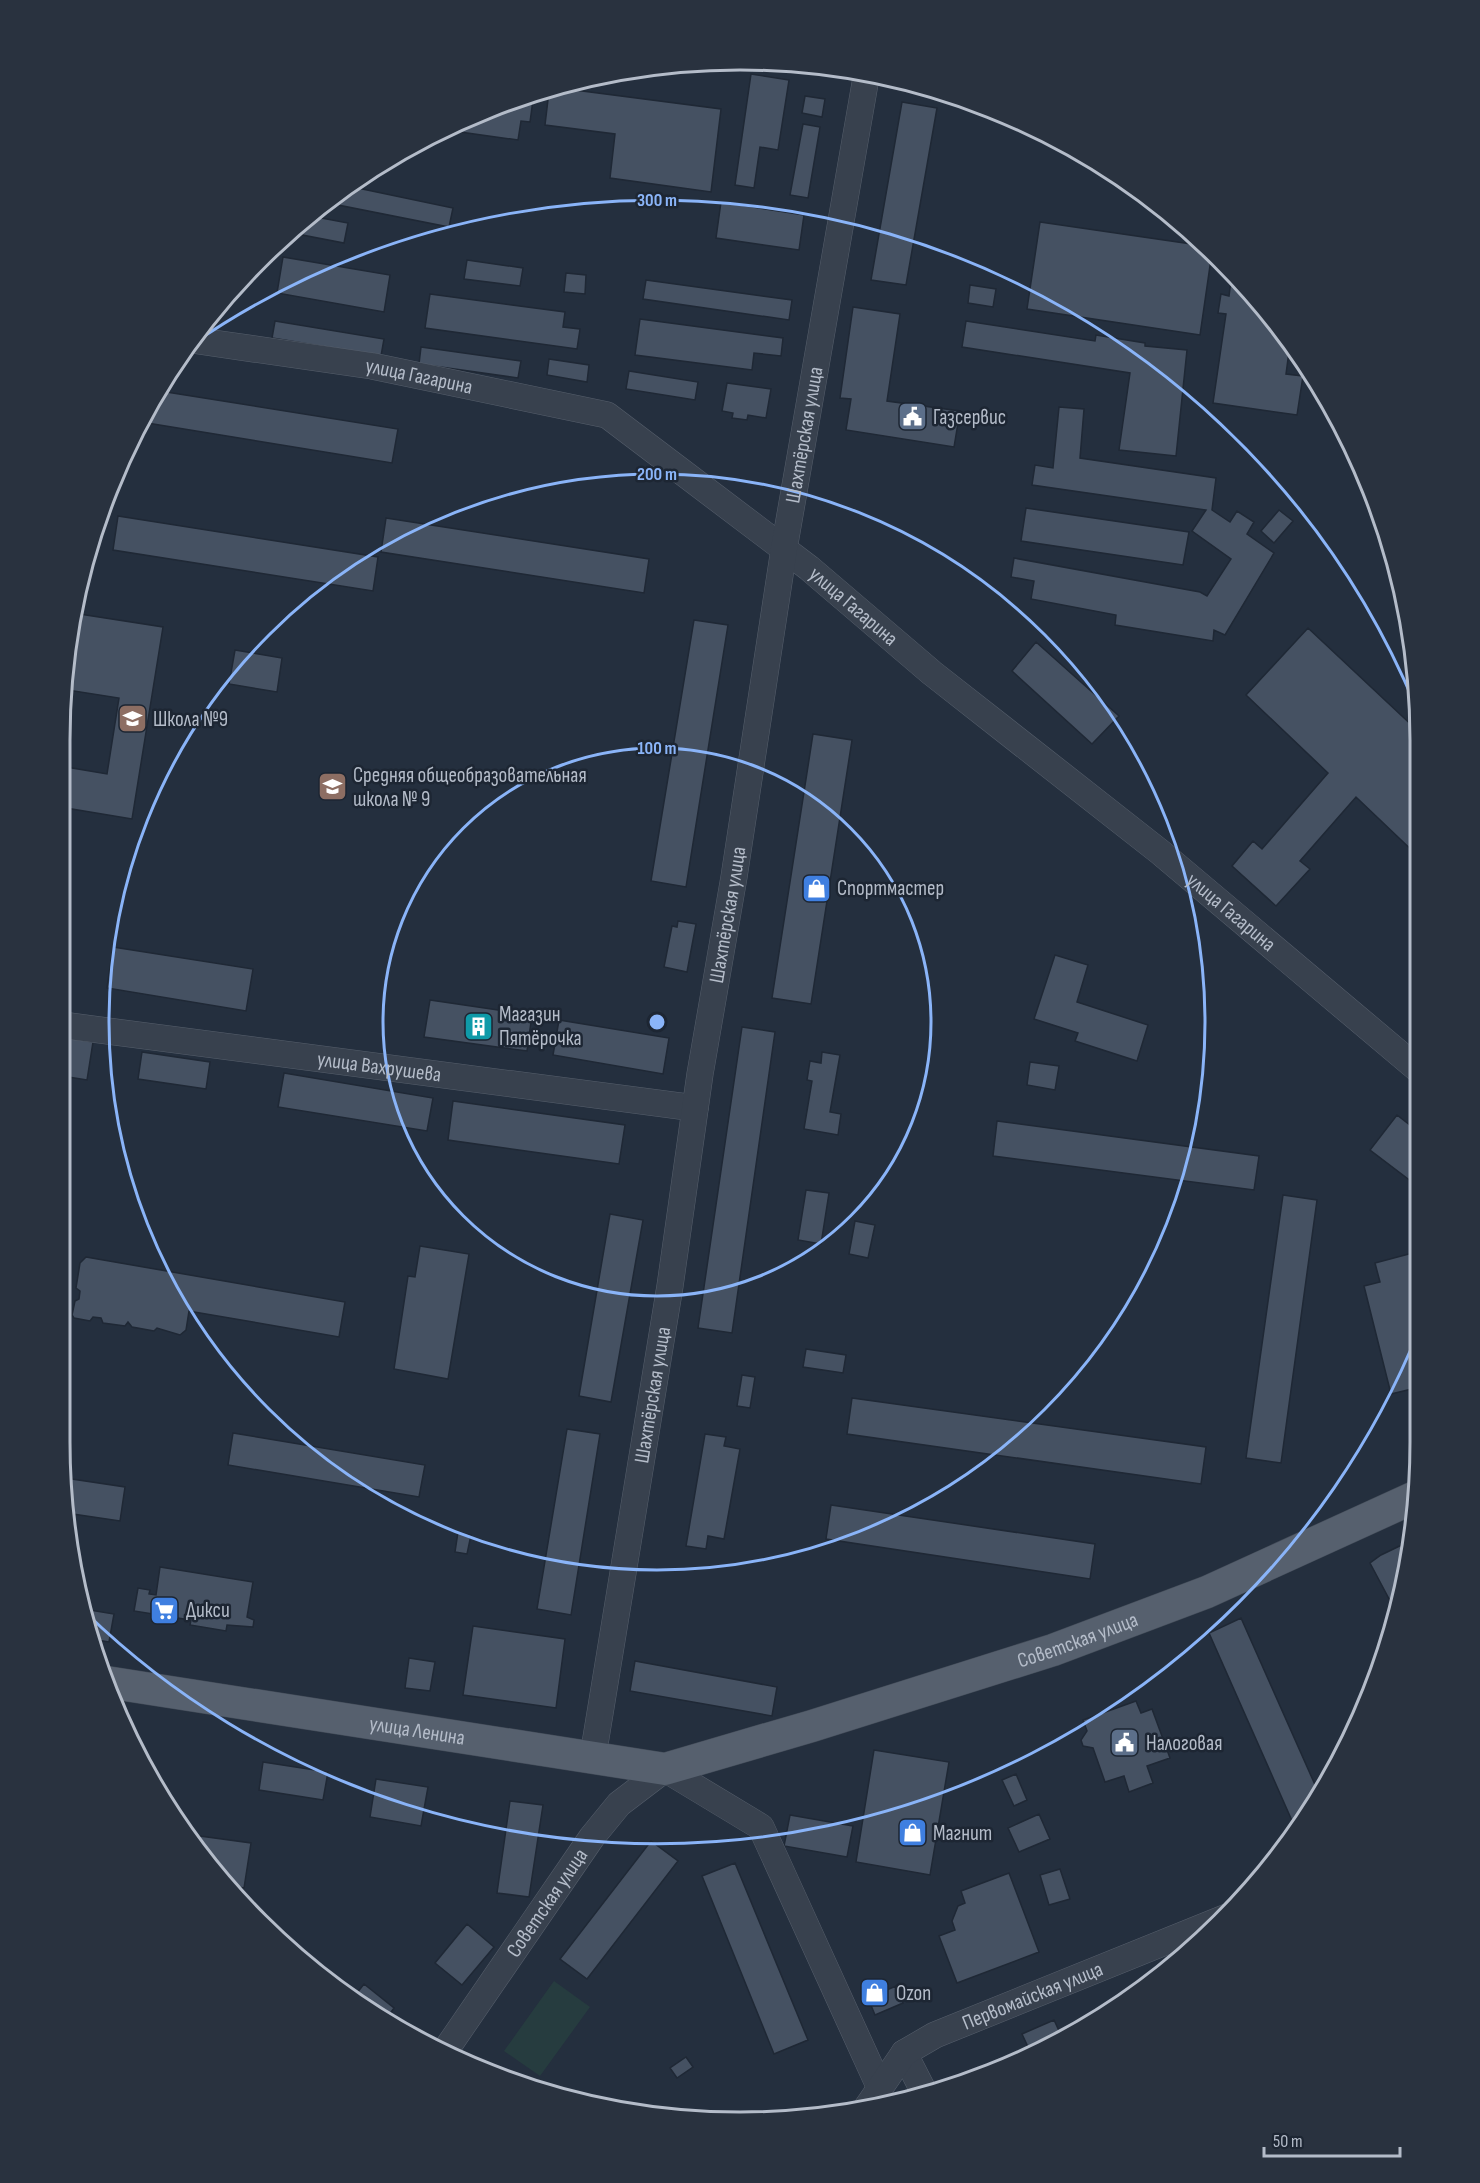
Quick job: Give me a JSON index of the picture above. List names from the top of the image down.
{
  "streets": {
    "main road": ["Советская улица", "улица Ленина"],
    "street": [
      "улица Гагарина",
      "Шахтёрская улица",
      "улица Вахрушева",
      "Первомайская улица"
    ]
  },
  "crossings": [
    ["улица Гагарина", "Шахтёрская улица"],
    ["Шахтёрская улица", "улица Вахрушева"],
    ["Шахтёрская улица", "улица Ленина"],
    ["Советская улица", "улица Ленина"]
  ],
  "places": {
    "public building": ["Газсервис", "Налоговая"],
    "school or university": ["Школа №9", "Средняя общеобразовательная школа № 9"],
    "shop": ["Спортмастер", "Магнит", "Ozon"],
    "building": ["Магазин Пятёрочка"],
    "supermarket": ["Дикси"]
  },
  "scale_bar": "50 m",
  "rings": ["300 m", "200 m", "100 m"]
}
